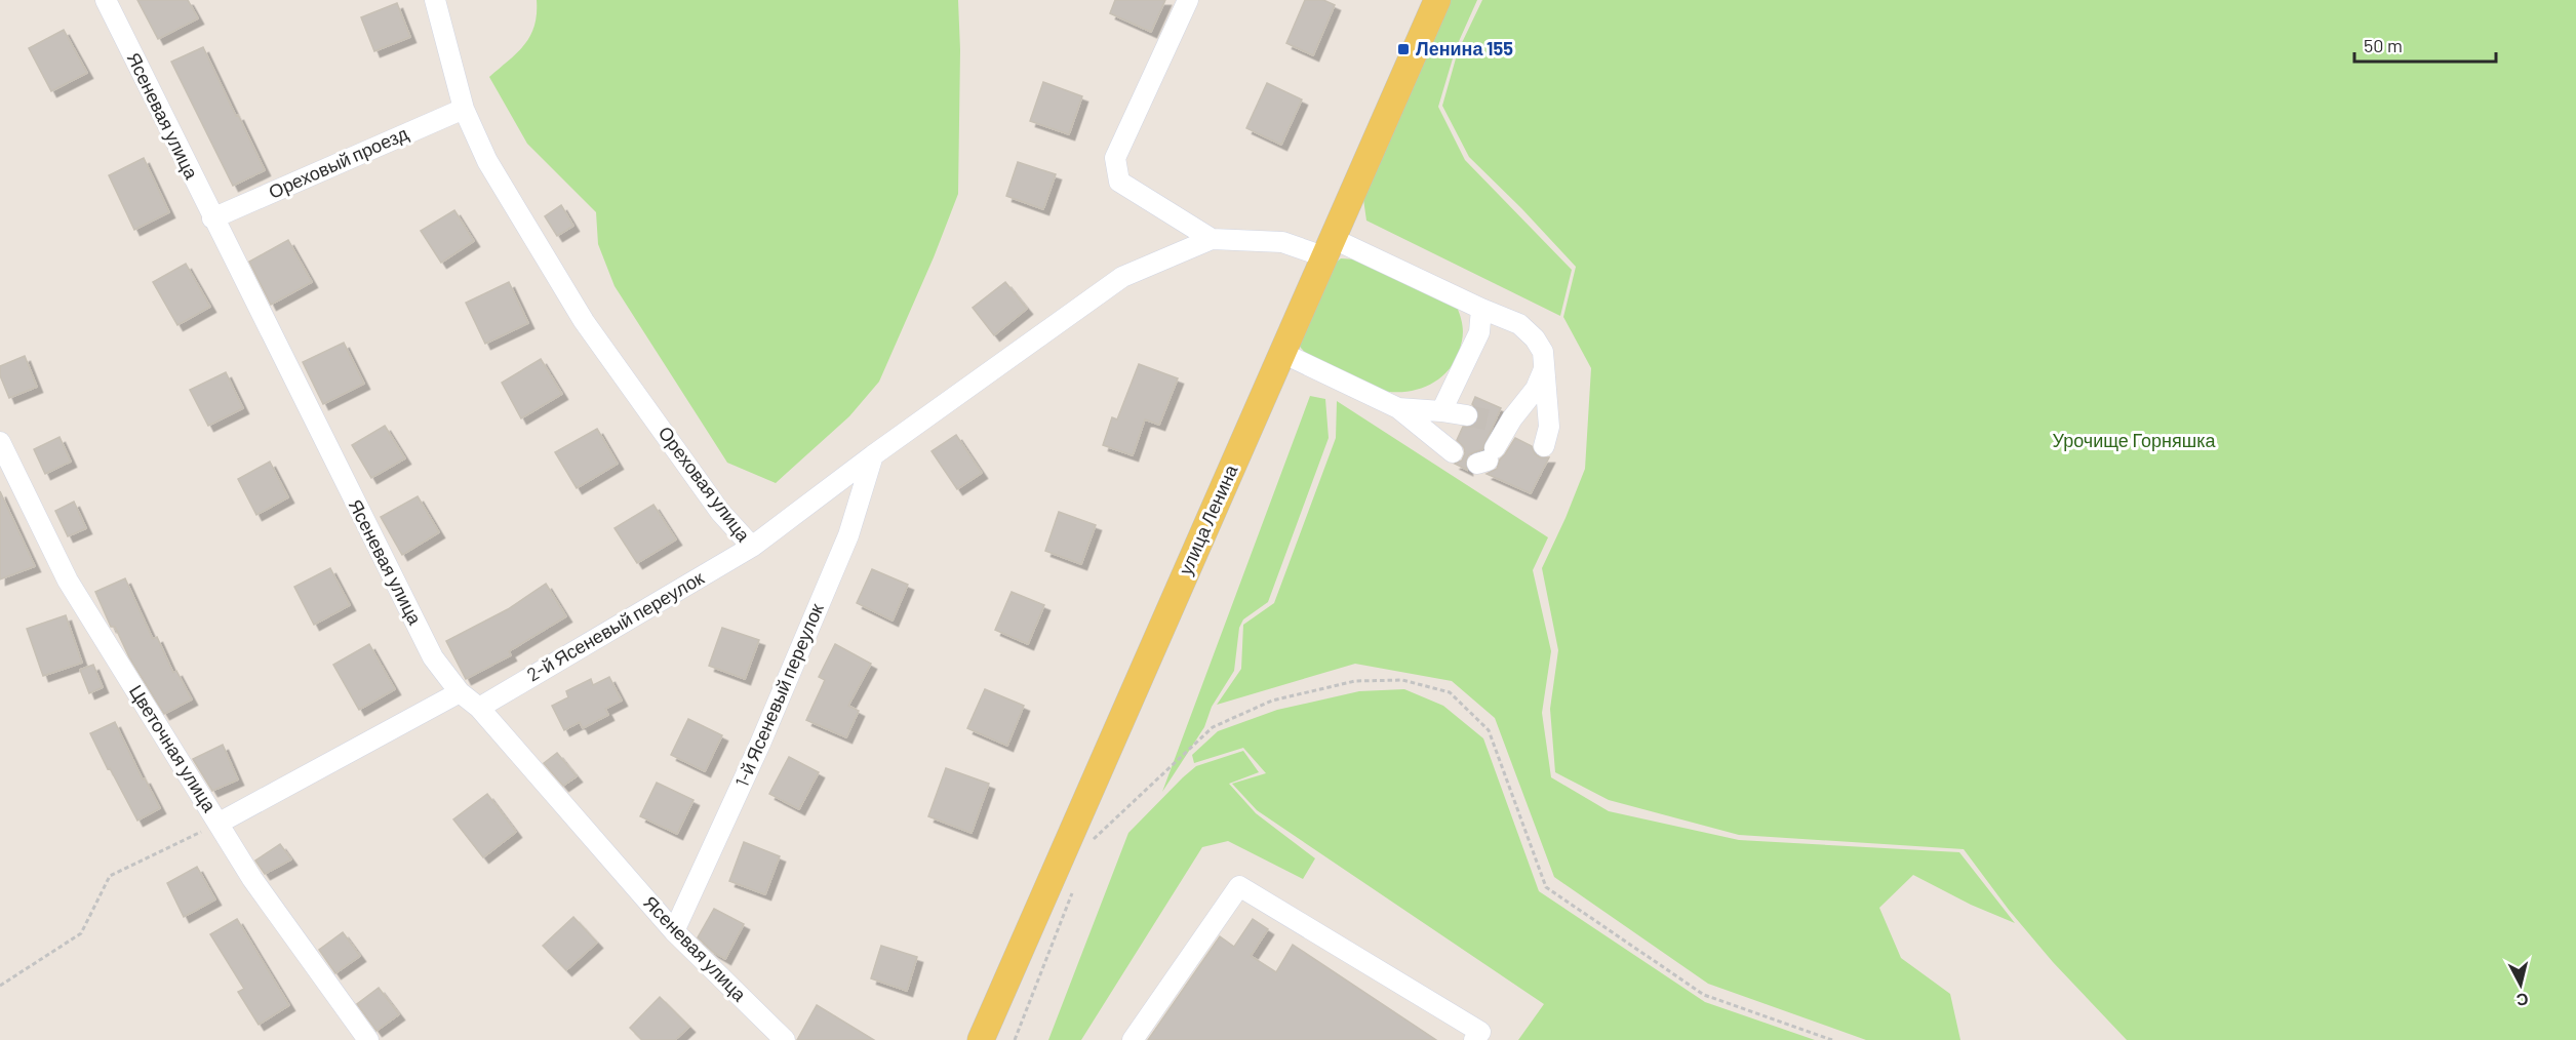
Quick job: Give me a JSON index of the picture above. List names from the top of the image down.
{
  "streets": {
    "main road": ["улица Ленина"],
    "street": [
      "Ясеневая улица",
      "Ореховый проезд",
      "Ореховая улица",
      "2-й Ясеневый переулок",
      "1-й Ясеневый переулок",
      "Цветочная улица"
    ]
  },
  "crossings": [
    ["Ясеневая улица", "Ореховый проезд"],
    ["Ясеневая улица", "2-й Ясеневый переулок"],
    ["Ясеневая улица", "1-й Ясеневый переулок"],
    ["Ореховый проезд", "Ореховая улица"],
    ["Ореховая улица", "2-й Ясеневый переулок"],
    ["Ореховая улица", "1-й Ясеневый переулок"]
  ],
  "parks": ["Урочище Горняшка"],
  "places": {
    "transit": ["Ленина 155"]
  },
  "scale_bar": "50 m",
  "north": "bottom"
}
